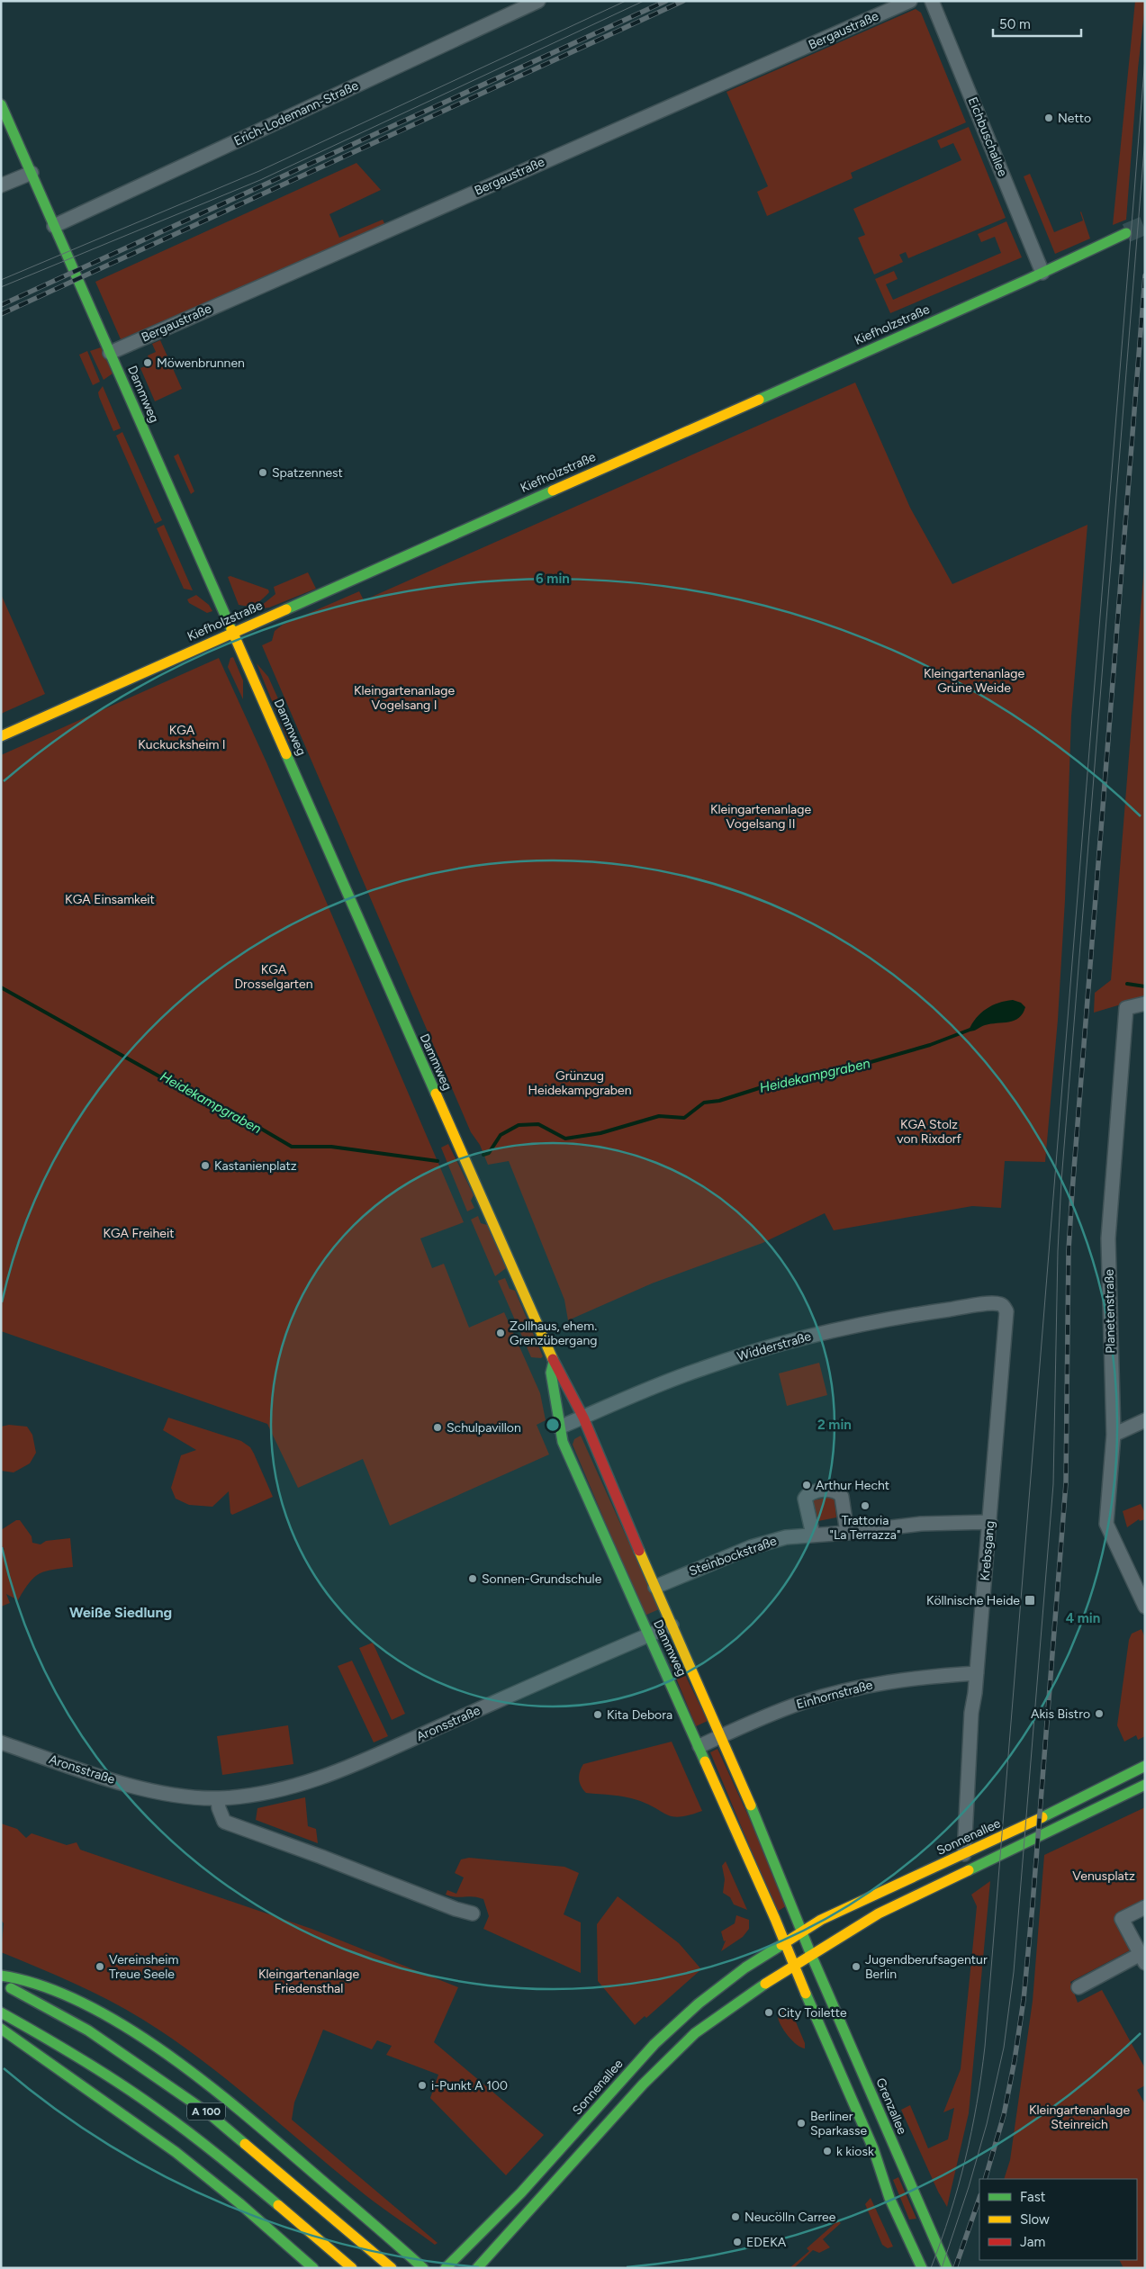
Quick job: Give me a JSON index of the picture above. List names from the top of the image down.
{
  "streets": {
    "main road": [
      "Kiefholzstraße",
      "Dammweg",
      "Sonnenallee",
      "Grenzallee",
      "A 100"
    ],
    "street": [
      "Bergaustraße",
      "Erich-Lodemann-Straße",
      "Eichbuschallee",
      "Planetenstraße",
      "Widderstraße",
      "Krebsgang",
      "Steinbockstraße",
      "Einhornstraße",
      "Aronsstraße"
    ]
  },
  "crossings": [
    ["Bergaustraße", "Dammweg"],
    ["Erich-Lodemann-Straße", "Dammweg"],
    ["Eichbuschallee", "Kiefholzstraße"],
    ["Kiefholzstraße", "Dammweg"],
    ["Dammweg", "Widderstraße"],
    ["Dammweg", "Steinbockstraße"],
    ["Dammweg", "Einhornstraße"],
    ["Dammweg", "Aronsstraße"],
    ["Dammweg", "Sonnenallee"],
    ["Dammweg", "Grenzallee"],
    ["Widderstraße", "Krebsgang"],
    ["Krebsgang", "Steinbockstraße"],
    ["Krebsgang", "Einhornstraße"],
    ["Krebsgang", "Sonnenallee"],
    ["Sonnenallee", "Grenzallee"]
  ],
  "districts": ["Weiße Siedlung"],
  "water": ["Heidekampgraben"],
  "parks": [
    "Kleingartenanlage Grüne Weide",
    "Kleingartenanlage Vogelsang I",
    "KGA Kuckucksheim I",
    "Kleingartenanlage Vogelsang II",
    "KGA Einsamkeit",
    "KGA Drosselgarten",
    "Grünzug Heidekampgraben",
    "KGA Stolz von Rixdorf",
    "KGA Freiheit",
    "Venusplatz",
    "Kleingartenanlage Friedensthal",
    "Kleingartenanlage Steinreich"
  ],
  "places": {
    "other": [
      "Netto",
      "Möwenbrunnen",
      "Spatzennest",
      "Kastanienplatz",
      "Zollhaus, ehem. Grenzübergang",
      "Schulpavillon",
      "Arthur Hecht",
      "Trattoria \"La Terrazza\"",
      "Sonnen-Grundschule",
      "Akis Bistro",
      "Kita Debora",
      "Vereinsheim Treue Seele",
      "Jugendberufsagentur Berlin",
      "City Toilette",
      "i-Punkt A 100",
      "Berliner Sparkasse",
      "k kiosk",
      "Neucölln Carree",
      "EDEKA"
    ],
    "transit": ["Köllnische Heide"]
  },
  "legend": ["Fast", "Slow", "Jam"],
  "scale_bar": "50 m",
  "rings": ["6 min", "2 min", "4 min"]
}
